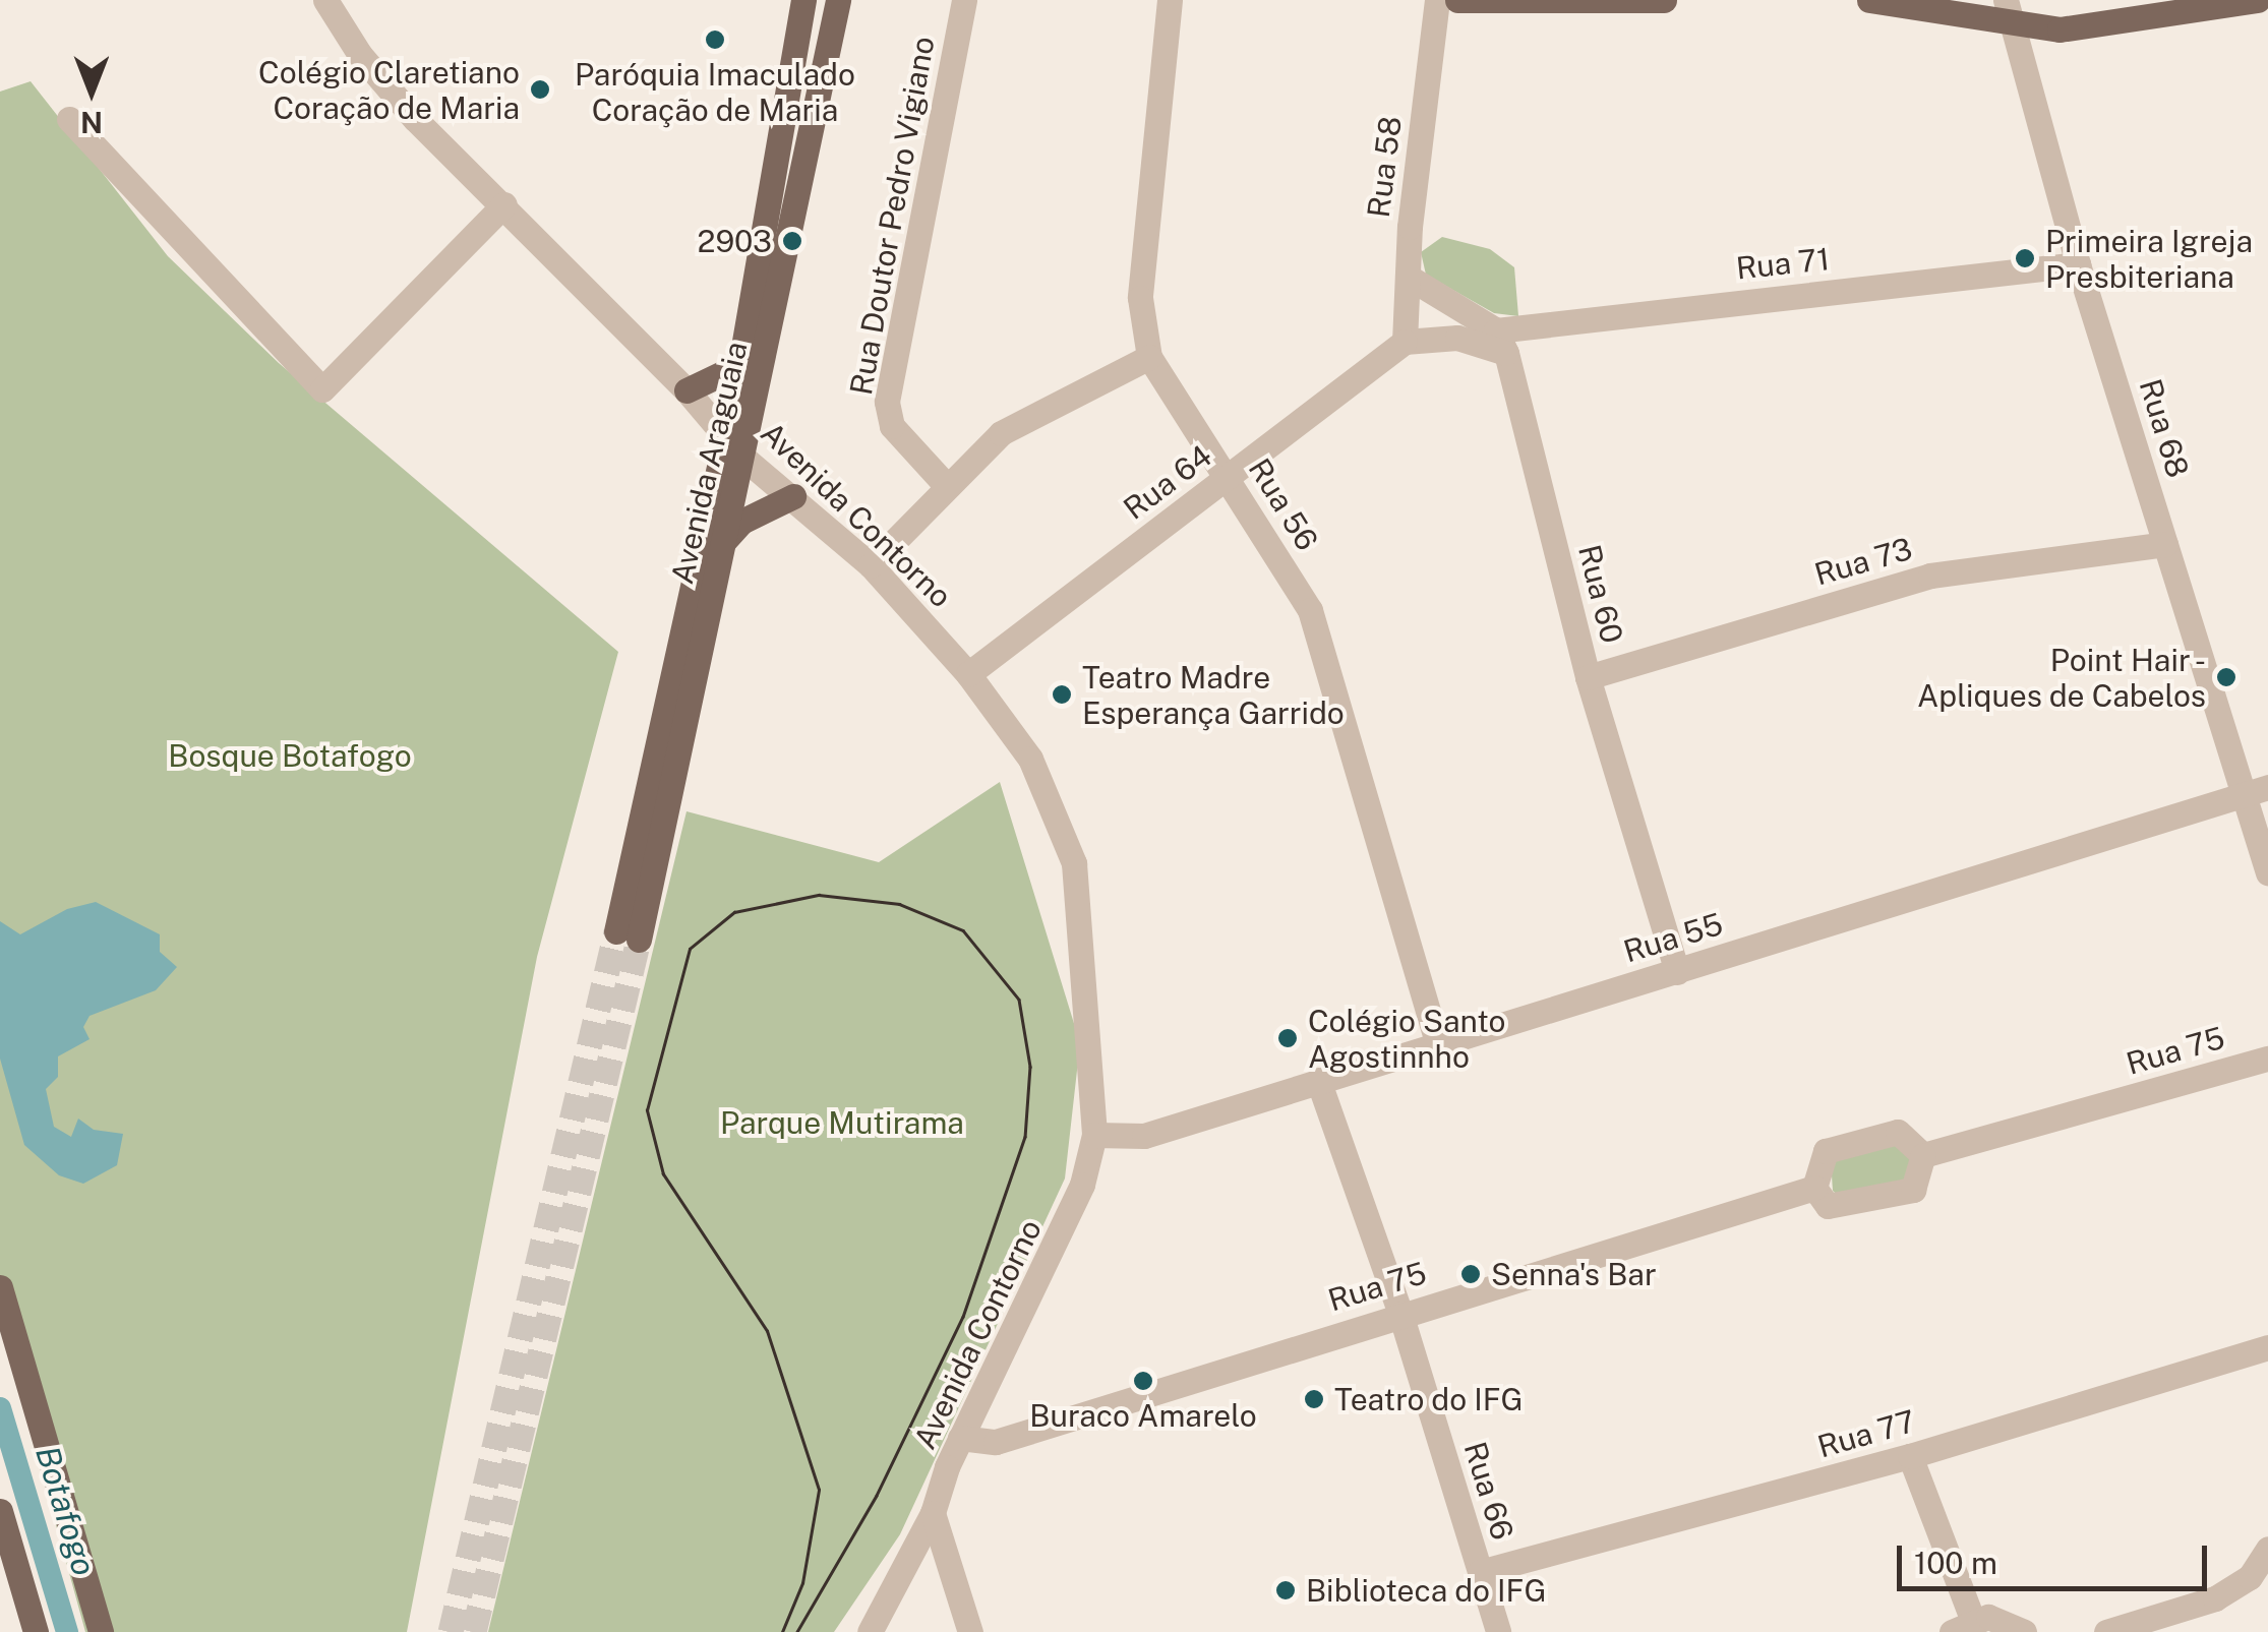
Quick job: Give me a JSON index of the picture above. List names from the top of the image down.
{
  "streets": {
    "main road": ["Avenida Araguaia"],
    "street": [
      "Rua 58",
      "Rua Doutor Pedro Vigiano",
      "Rua 71",
      "Rua 68",
      "Rua 64",
      "Rua 56",
      "Avenida Contorno",
      "Rua 73",
      "Rua 60",
      "Rua 55",
      "Rua 75",
      "Rua 77",
      "Rua 66"
    ]
  },
  "crossings": [
    ["Rua 58", "Rua 71"],
    ["Rua 58", "Rua 64"],
    ["Rua 71", "Rua 68"],
    ["Rua 71", "Rua 64"],
    ["Rua 71", "Rua 60"],
    ["Rua 68", "Rua 73"],
    ["Rua 68", "Rua 55"],
    ["Avenida Araguaia", "Avenida Contorno"],
    ["Rua 64", "Rua 56"],
    ["Rua 64", "Avenida Contorno"],
    ["Rua 56", "Rua 55"],
    ["Avenida Contorno", "Rua 55"],
    ["Avenida Contorno", "Rua 75"],
    ["Rua 73", "Rua 60"],
    ["Rua 60", "Rua 55"],
    ["Rua 55", "Rua 66"],
    ["Rua 75", "Rua 66"],
    ["Rua 77", "Rua 66"]
  ],
  "water": ["Botafogo"],
  "parks": ["Bosque Botafogo", "Parque Mutirama"],
  "places": [
    "Paróquia Imaculado Coração de Maria",
    "Colégio Claretiano Coração de Maria",
    "2903",
    "Primeira Igreja Presbiteriana",
    "Point Hair - Apliques de Cabelos",
    "Teatro Madre Esperança Garrido",
    "Colégio Santo Agostinnho",
    "Senna's Bar",
    "Buraco Amarelo",
    "Teatro do IFG",
    "Biblioteca do IFG"
  ],
  "scale_bar": "100 m",
  "north": "bottom"
}
